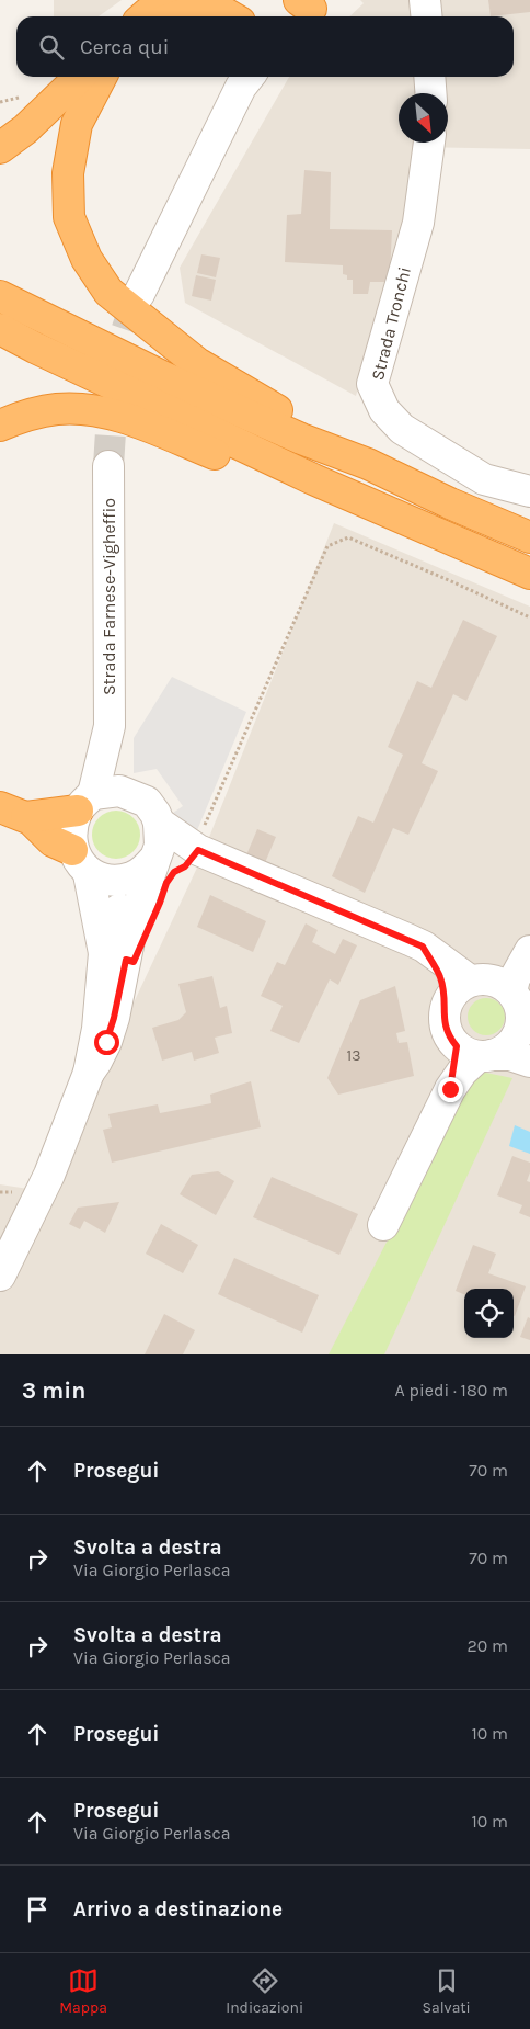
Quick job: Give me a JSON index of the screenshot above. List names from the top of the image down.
{
  "streets": {
    "street": ["Strada Tronchi", "Strada Farnese-Vigheffio"]
  },
  "house_numbers": ["13"],
  "north": "bottom right",
  "page": {
    "search": "Cerca qui",
    "heading": ["3 min", "A piedi · 180 m"],
    "list": [
      ["Prosegui", "70 m"],
      ["Svolta a destra", "Via Giorgio Perlasca", "70 m"],
      ["Svolta a destra", "Via Giorgio Perlasca", "20 m"],
      ["Prosegui", "10 m"],
      ["Prosegui", "Via Giorgio Perlasca", "10 m"],
      "Arrivo a destinazione"
    ],
    "nav": ["Mappa", "Indicazioni", "Salvati"]
  }
}
